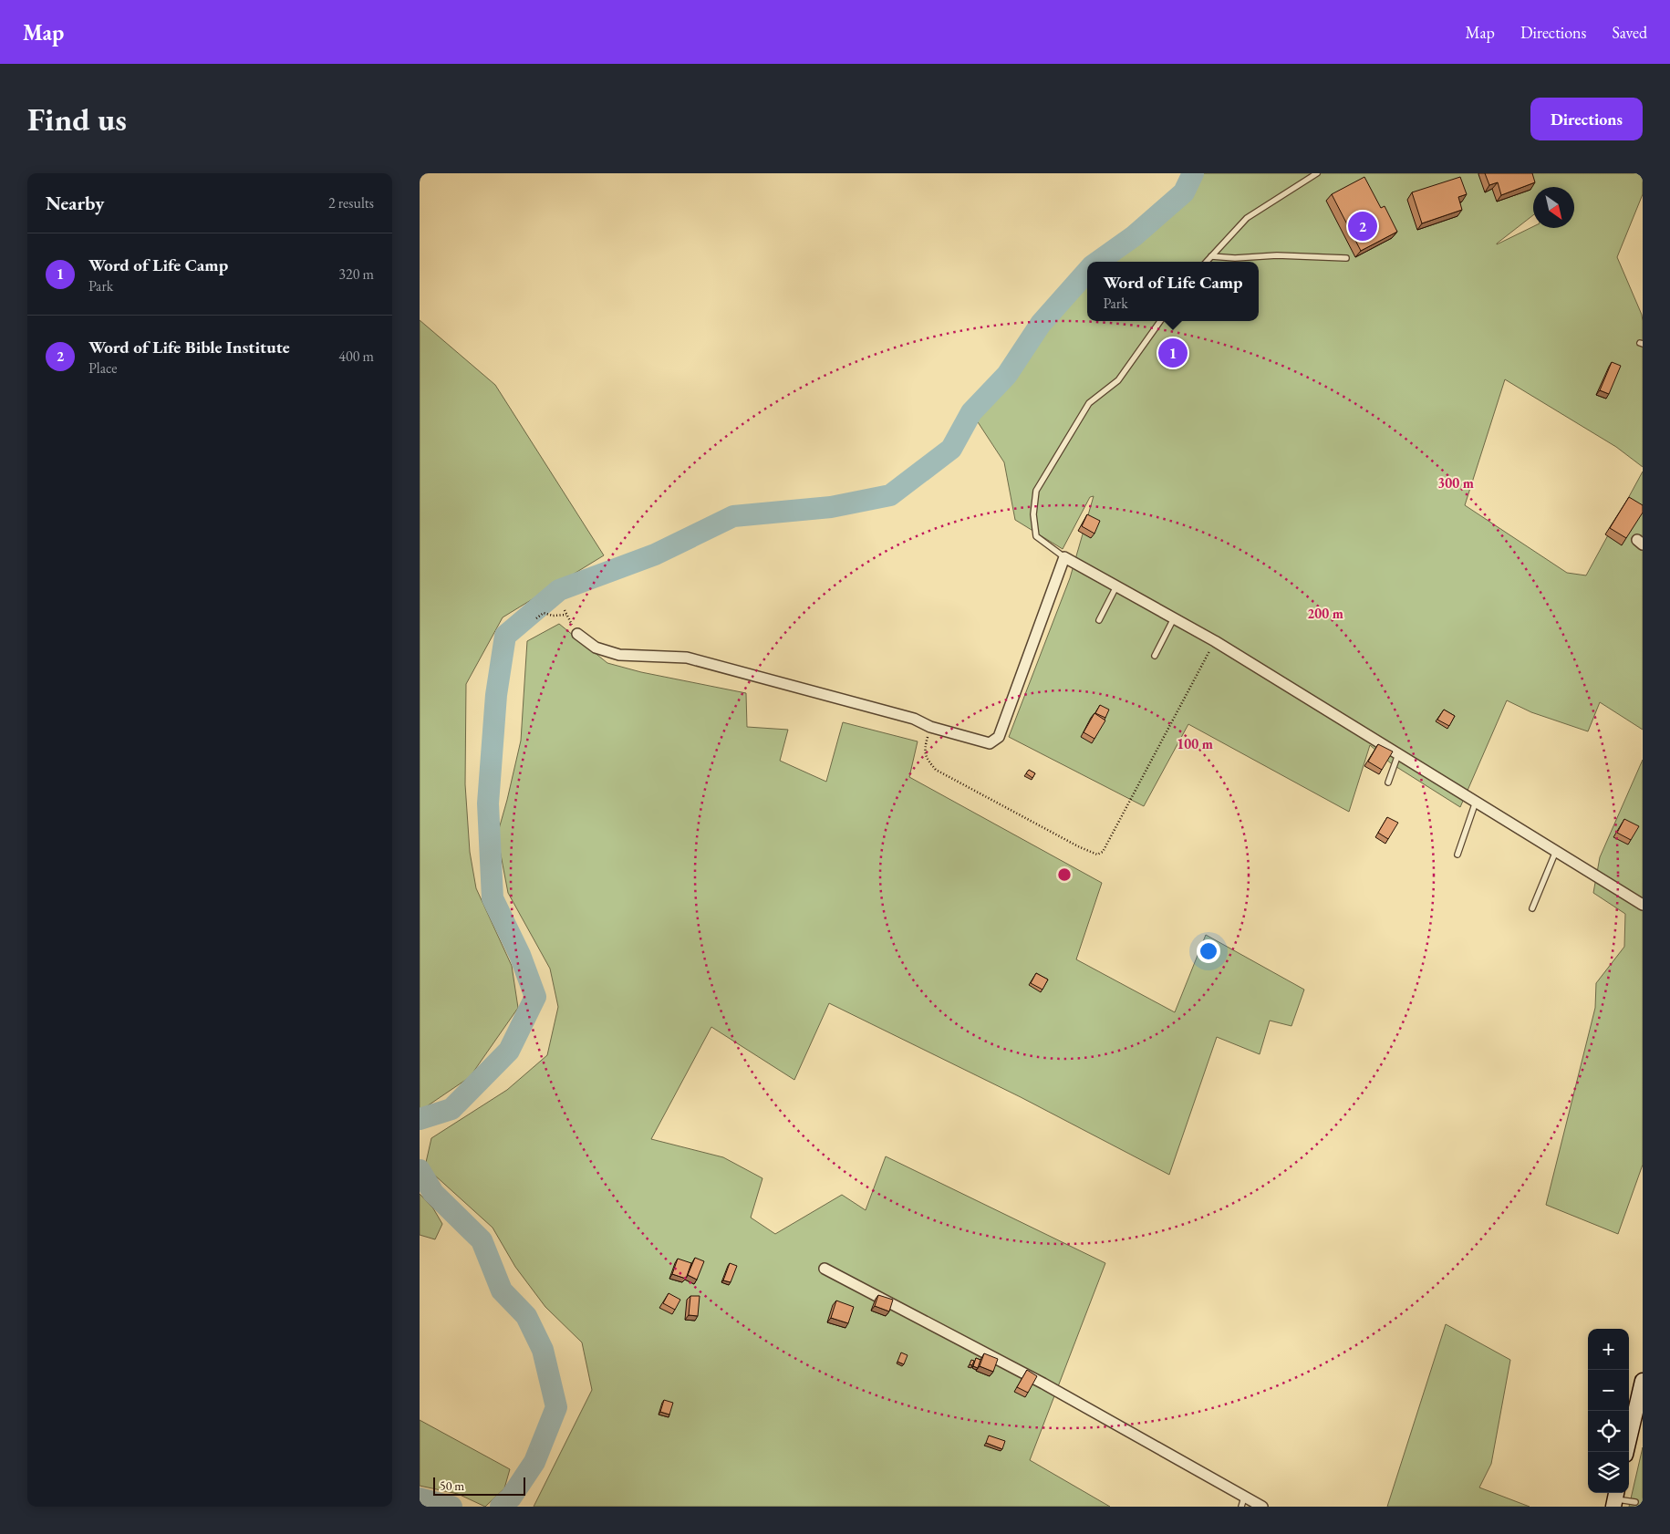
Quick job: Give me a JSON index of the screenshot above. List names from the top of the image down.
{
  "scale_bar": "50 m",
  "north": "bottom right",
  "page": {
    "header": "Map",
    "nav": ["Map", "Directions", "Saved"],
    "buttons": "Directions",
    "title": "Find us",
    "heading": ["Nearby", "2 results"],
    "pins": ["2", "1"],
    "list": [
      {
        "mark": "1",
        "name": "Word of Life Camp",
        "note": "Park",
        "value": "320 m"
      },
      {
        "mark": "2",
        "name": "Word of Life Bible Institute",
        "note": "Place",
        "value": "400 m"
      }
    ],
    "popup": ["Word of Life Camp", "Park"],
    "map_buttons": ["+", "−"],
    "scale": "50 m"
  },
  "rings": ["300 m", "200 m", "100 m"]
}
